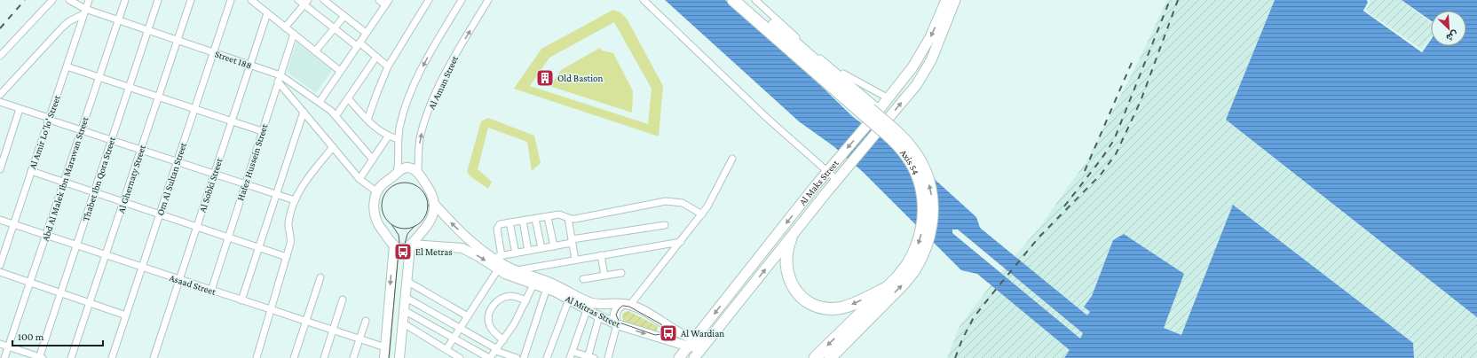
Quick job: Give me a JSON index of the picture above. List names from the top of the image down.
{
  "streets": {
    "highway": ["Axis 54"],
    "main road": ["Al Maks Street"],
    "street": [
      "Street 188",
      "Al Aman Street",
      "Al Amir Lo'lo' Street",
      "Hafez Hussein Street",
      "Abd Al Malek Ibn Marawan Street",
      "Thabet Ibn Qora Street",
      "Al Ghernaty Street",
      "Om Al Sultan Street",
      "Al Sobki Street",
      "Asaad Street",
      "Al Mitras Street"
    ]
  },
  "crossings": [
    ["Street 188", "Al Amir Lo'lo' Street"],
    ["Street 188", "Hafez Hussein Street"],
    ["Street 188", "Abd Al Malek Ibn Marawan Street"],
    ["Street 188", "Thabet Ibn Qora Street"],
    ["Street 188", "Al Ghernaty Street"],
    ["Street 188", "Om Al Sultan Street"],
    ["Street 188", "Al Sobki Street"],
    ["Al Aman Street", "Al Mitras Street"],
    ["Al Amir Lo'lo' Street", "Asaad Street"],
    ["Hafez Hussein Street", "Asaad Street"],
    ["Axis 54", "Al Maks Street"],
    ["Abd Al Malek Ibn Marawan Street", "Asaad Street"],
    ["Thabet Ibn Qora Street", "Asaad Street"],
    ["Al Ghernaty Street", "Asaad Street"],
    ["Om Al Sultan Street", "Asaad Street"],
    ["Al Maks Street", "Al Mitras Street"],
    ["Al Sobki Street", "Asaad Street"]
  ],
  "places": {
    "building": ["Old Bastion"],
    "bus stop": ["El Metras", "Al Wardian"]
  },
  "scale_bar": "100 m",
  "north": "bottom right"
}
